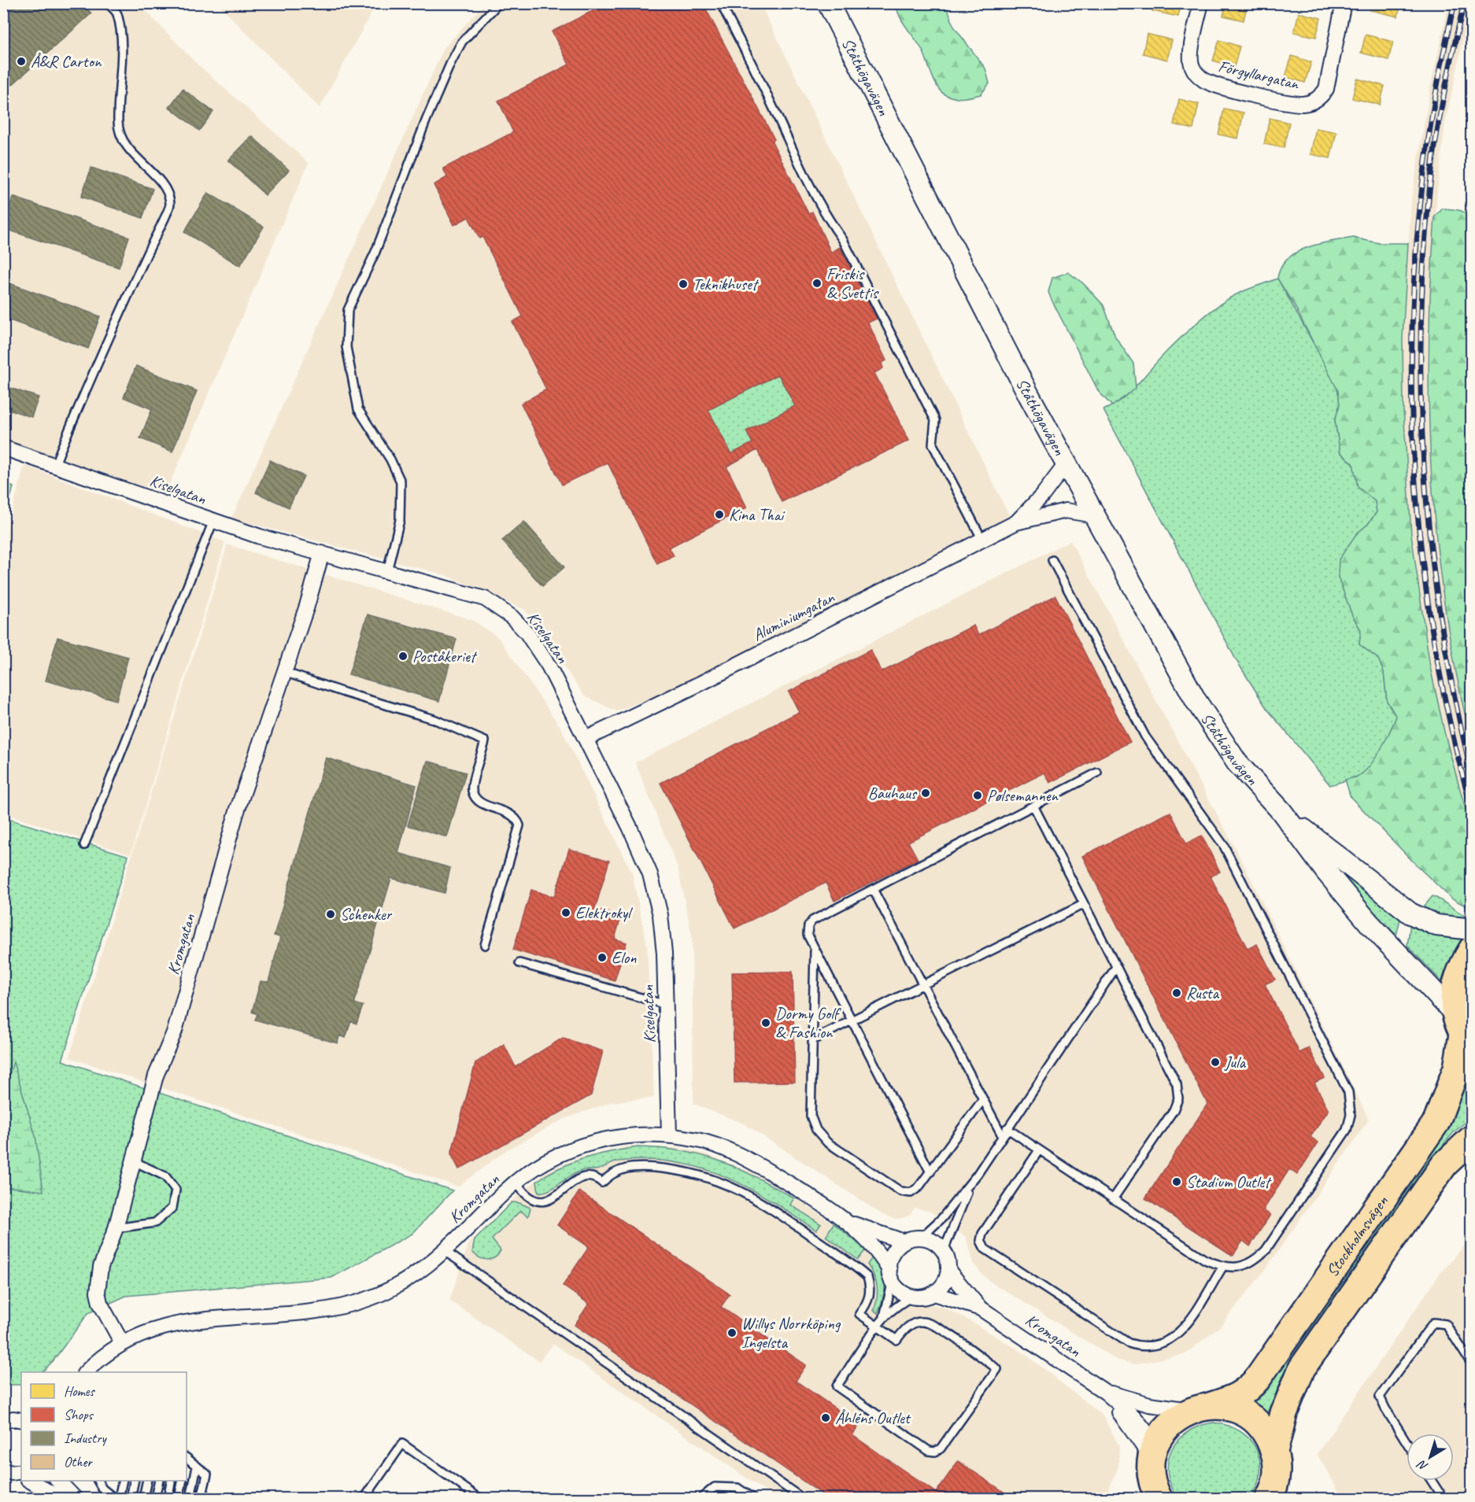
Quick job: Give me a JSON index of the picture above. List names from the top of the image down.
{
  "streets": {
    "highway": ["Stockholmsvägen"],
    "main road": ["Ståthögavägen"],
    "street": [
      "Förgyllargatan",
      "Kiselgatan",
      "Aluminiumgatan",
      "Kromgatan"
    ]
  },
  "crossings": [
    ["Ståthögavägen", "Aluminiumgatan"],
    ["Ståthögavägen", "Stockholmsvägen"],
    ["Kiselgatan", "Aluminiumgatan"],
    ["Kiselgatan", "Kromgatan"],
    ["Kromgatan", "Stockholmsvägen"]
  ],
  "places": [
    "Å&R Carton",
    "Friskis & Svettis",
    "Teknikhuset",
    "Kina Thai",
    "Poståkeriet",
    "Bauhaus",
    "Pølsemannen",
    "Elektrokyl",
    "Schenker",
    "Elon",
    "Rusta",
    "Dormy Golf & Fashion",
    "Jula",
    "Stadium Outlet",
    "Willys Norrköping Ingelsta",
    "Åhléns Outlet"
  ],
  "legend": [
    "Homes",
    "Shops",
    "Industry",
    "Other"
  ],
  "north": "bottom left"
}
